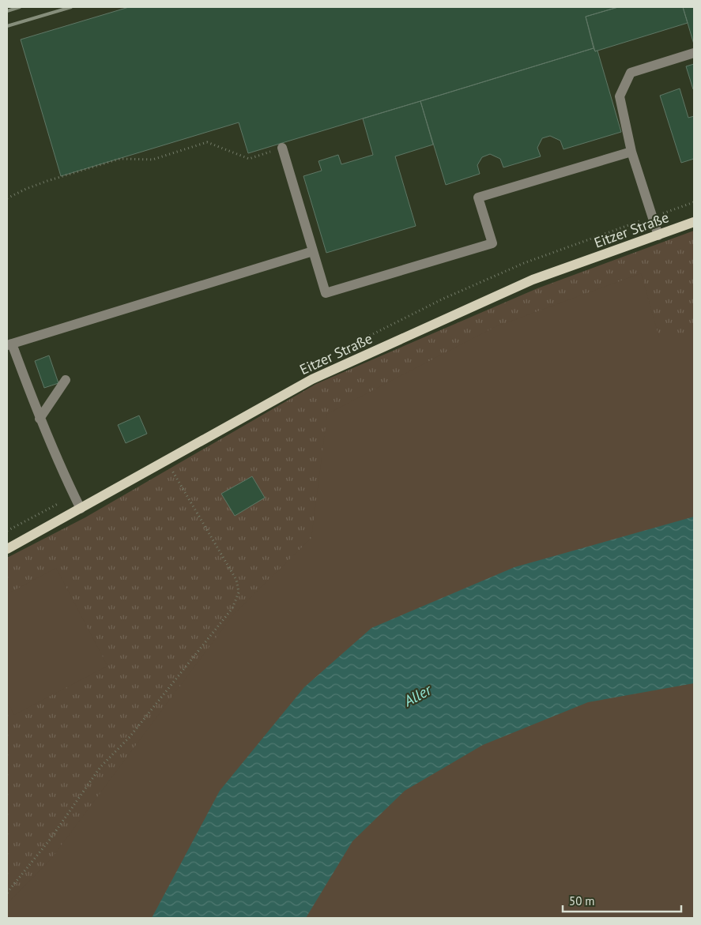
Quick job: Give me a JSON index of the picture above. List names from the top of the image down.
{
  "streets": {
    "main road": ["Eitzer Straße"]
  },
  "water": ["Aller"],
  "scale_bar": "50 m"
}
